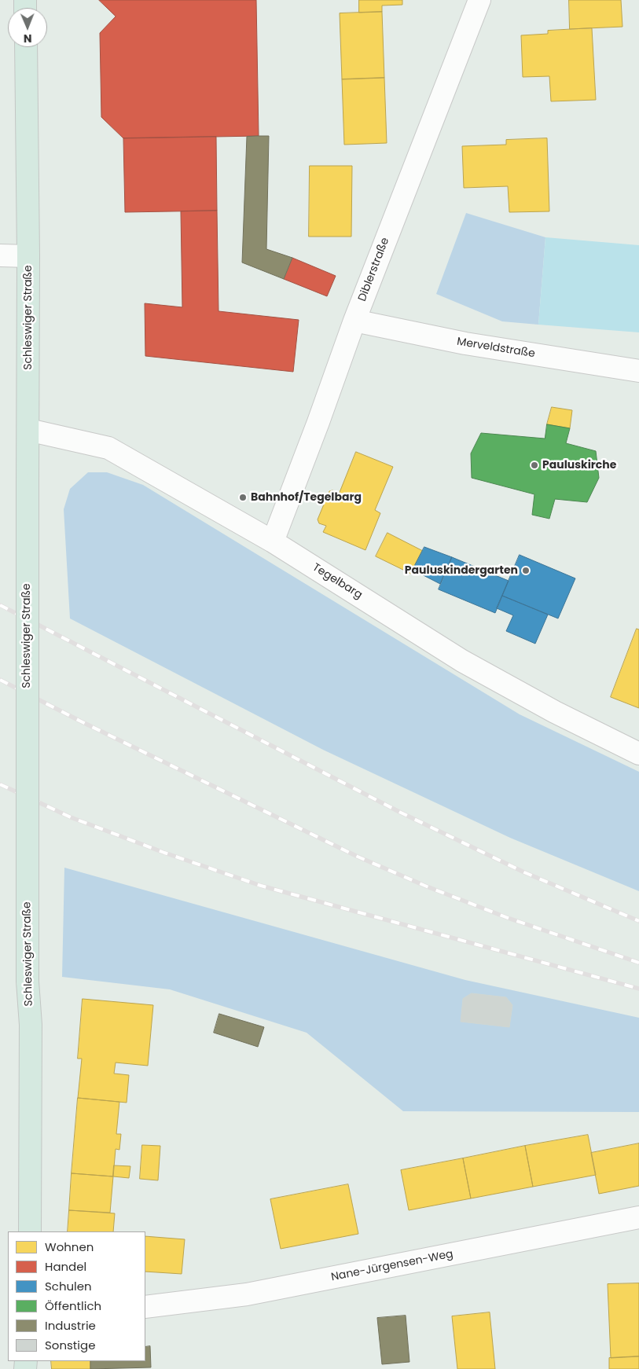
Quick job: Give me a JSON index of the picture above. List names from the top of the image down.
{
  "streets": {
    "main road": ["Schleswiger Straße"],
    "street": [
      "Diblerstraße",
      "Merveldstraße",
      "Tegelbarg",
      "Nane-Jürgensen-Weg"
    ]
  },
  "crossings": [
    ["Diblerstraße", "Merveldstraße"],
    ["Diblerstraße", "Tegelbarg"],
    ["Schleswiger Straße", "Tegelbarg"]
  ],
  "places": ["Pauluskirche", "Bahnhof/Tegelbarg", "Pauluskindergarten"],
  "legend": [
    "Wohnen",
    "Handel",
    "Schulen",
    "Öffentlich",
    "Industrie",
    "Sonstige"
  ],
  "north": "bottom"
}
